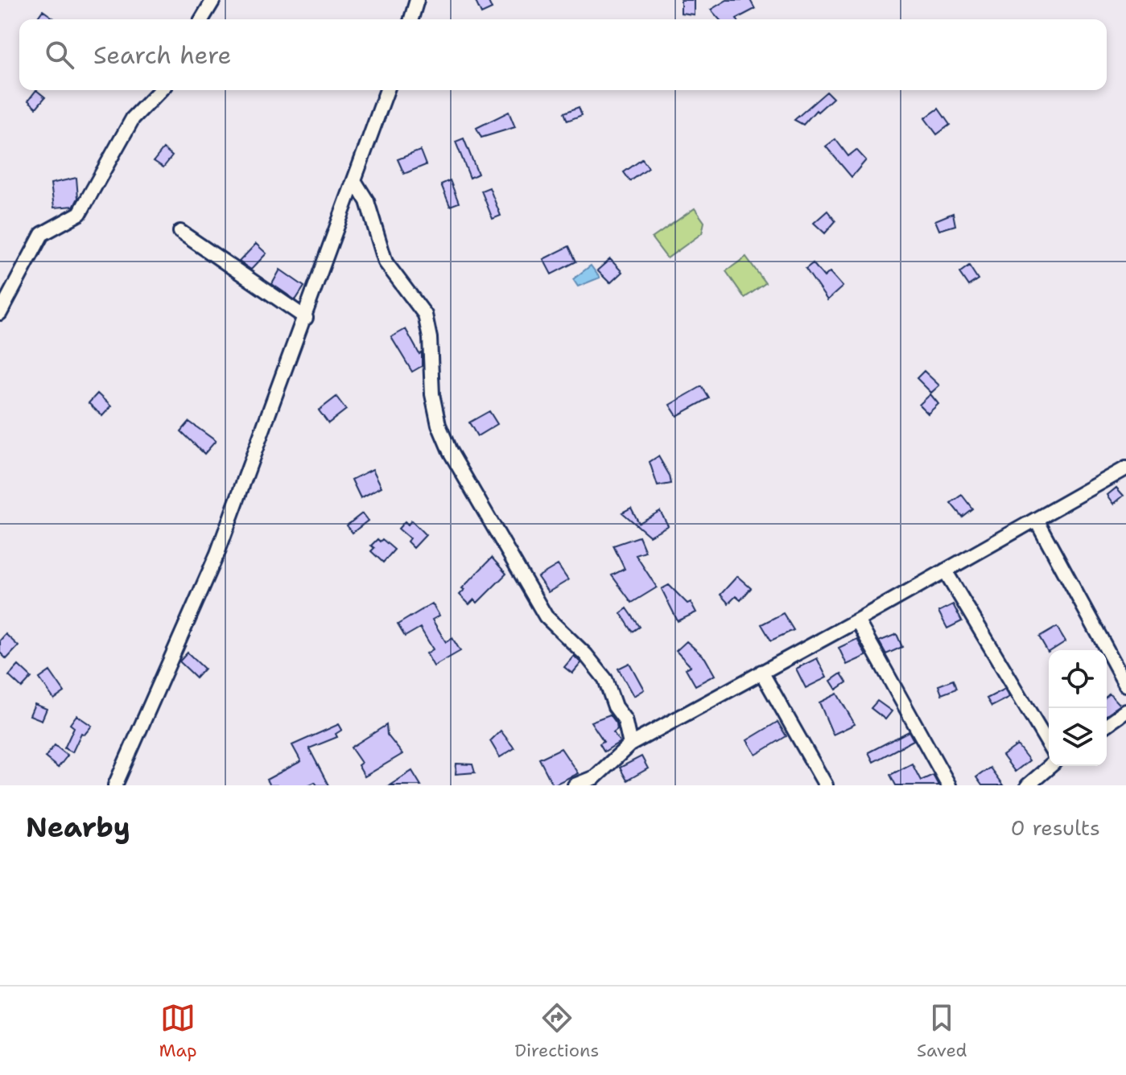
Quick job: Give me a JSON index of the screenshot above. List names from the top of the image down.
{
  "page": {
    "search": "Search here",
    "heading": ["Nearby", "0 results"],
    "nav": ["Map", "Directions", "Saved"]
  }
}
